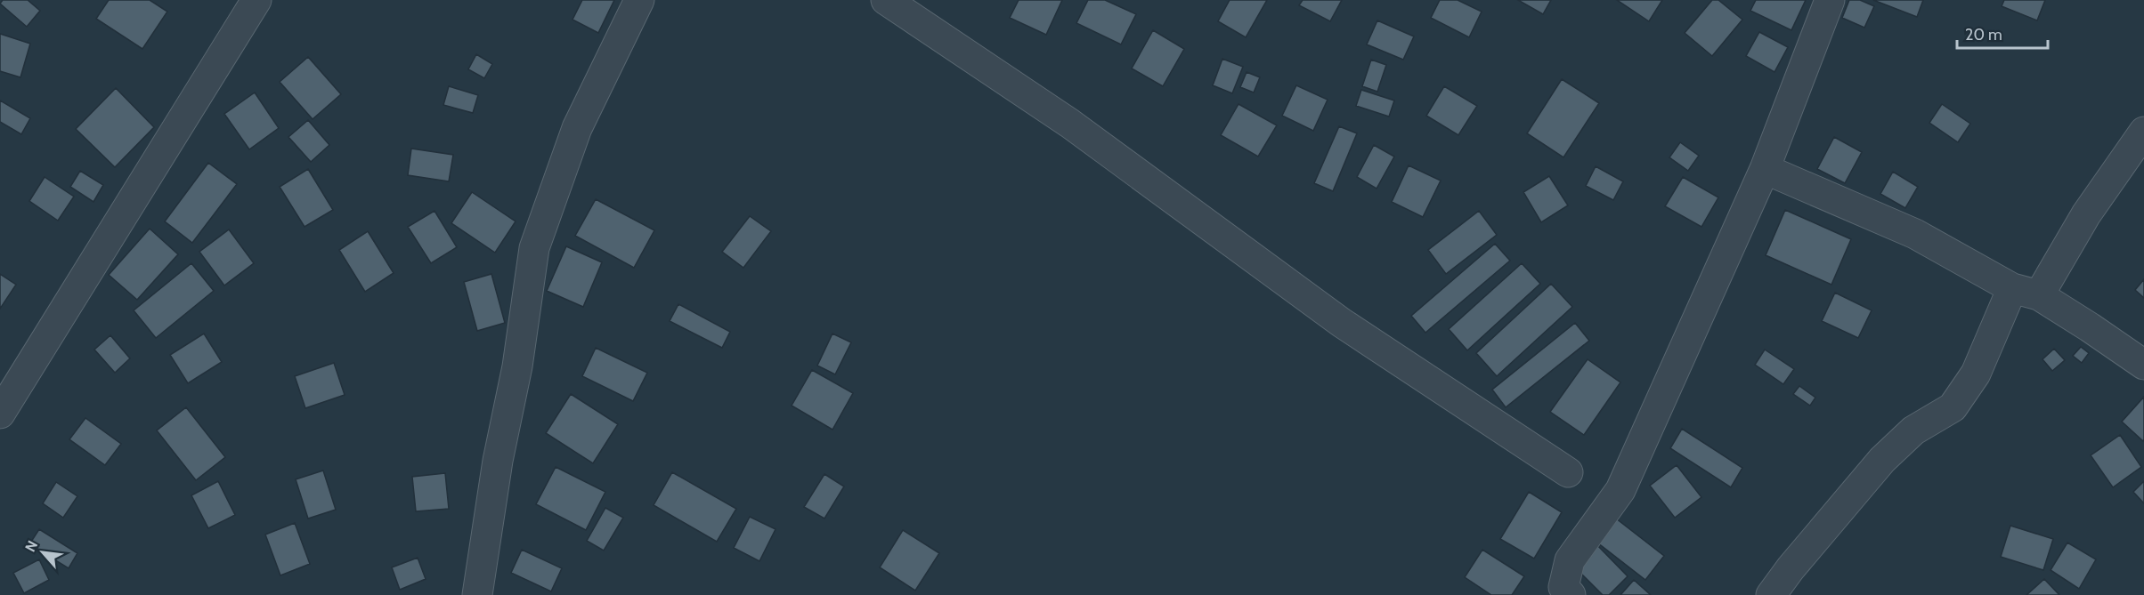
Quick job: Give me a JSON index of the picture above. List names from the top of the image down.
{
  "scale_bar": "20 m",
  "north": "top left"
}
